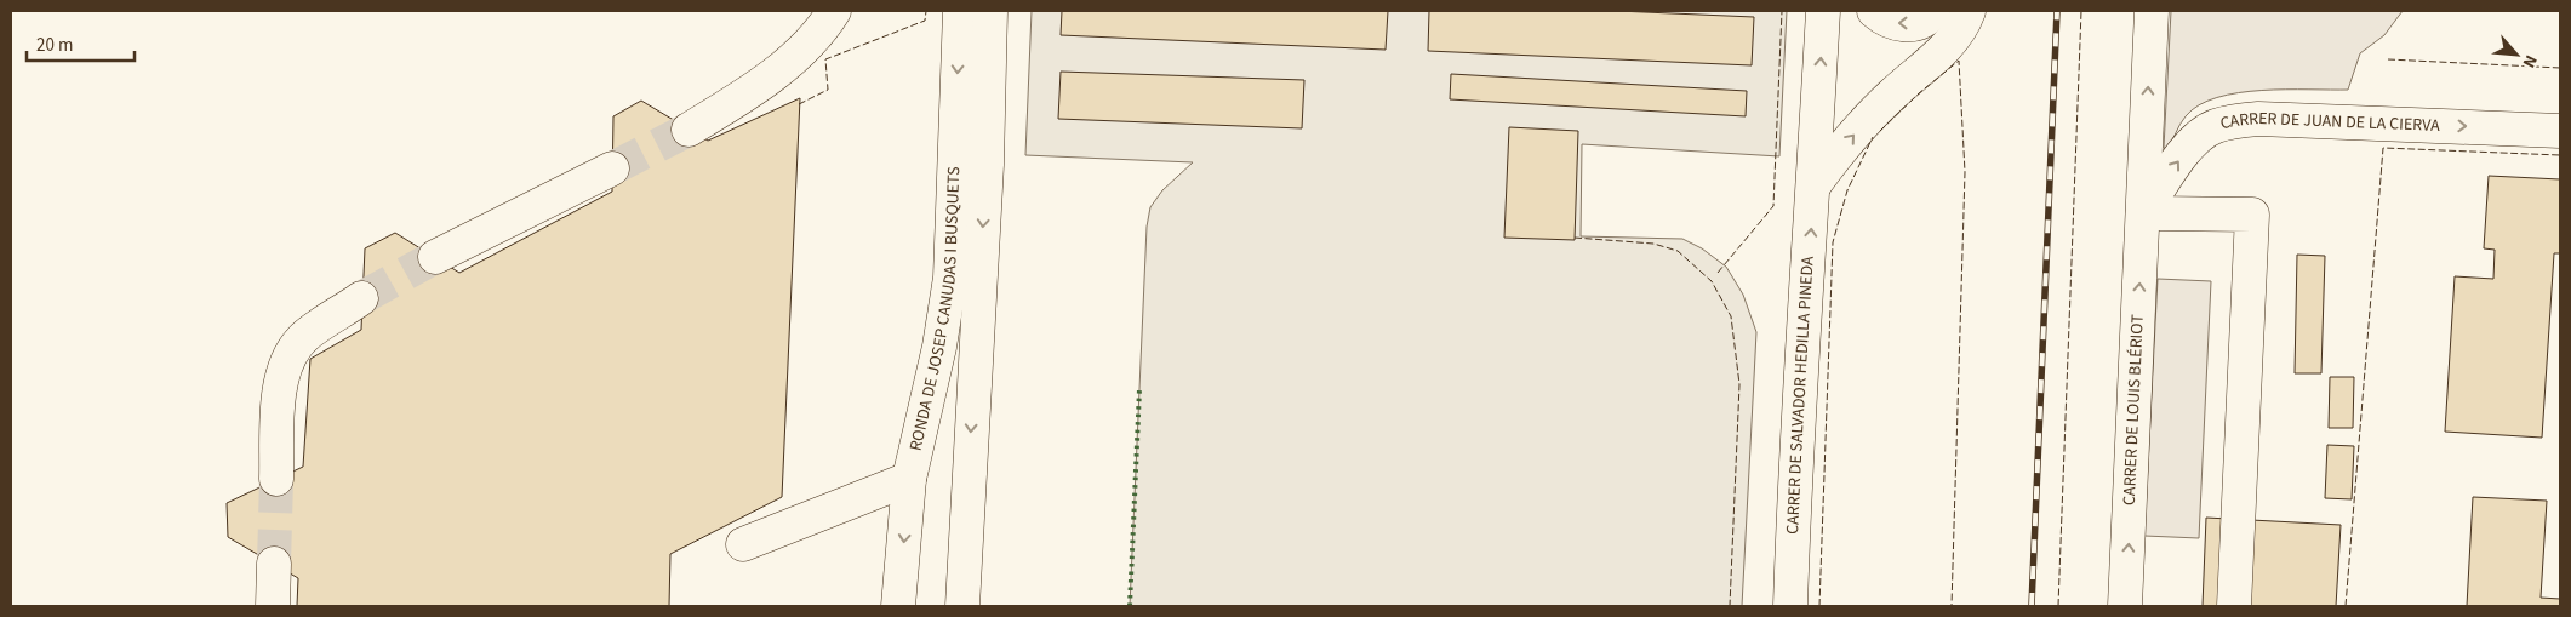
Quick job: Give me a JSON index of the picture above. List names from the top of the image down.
{
  "streets": {
    "main road": [
      "CARRER DE JUAN DE LA CIERVA",
      "RONDA DE JOSEP CANUDAS I BUSQUETS",
      "CARRER DE SALVADOR HEDILLA PINEDA",
      "CARRER DE LOUIS BLÉRIOT"
    ]
  },
  "crossings": [
    ["CARRER DE JUAN DE LA CIERVA", "CARRER DE LOUIS BLÉRIOT"]
  ],
  "one_way": [
    "CARRER DE JUAN DE LA CIERVA",
    "RONDA DE JOSEP CANUDAS I BUSQUETS",
    "CARRER DE SALVADOR HEDILLA PINEDA",
    "CARRER DE LOUIS BLÉRIOT"
  ],
  "scale_bar": "20 m",
  "north": "bottom right"
}
